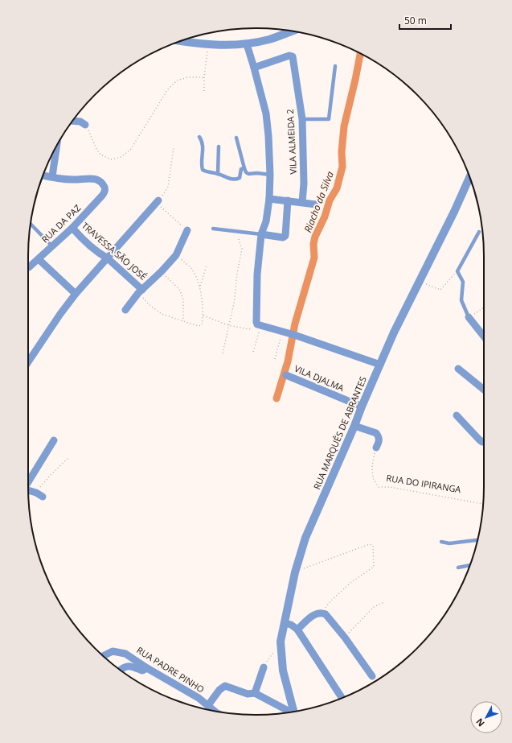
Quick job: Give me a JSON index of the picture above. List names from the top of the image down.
{
  "streets": {
    "street": [
      "VILA ALMEIDA 2",
      "RUA DA PAZ",
      "TRAVESSA SÃO JOSÉ",
      "VILA DJALMA",
      "RUA MARQUÊS DE ABRANTES",
      "RUA PADRE PINHO"
    ],
    "path": ["RUA DO IPIRANGA"]
  },
  "crossings": [
    ["RUA DA PAZ", "TRAVESSA SÃO JOSÉ"],
    ["VILA DJALMA", "RUA MARQUÊS DE ABRANTES"]
  ],
  "water": ["Riacho da Silva"],
  "scale_bar": "50 m",
  "north": "bottom left"
}
